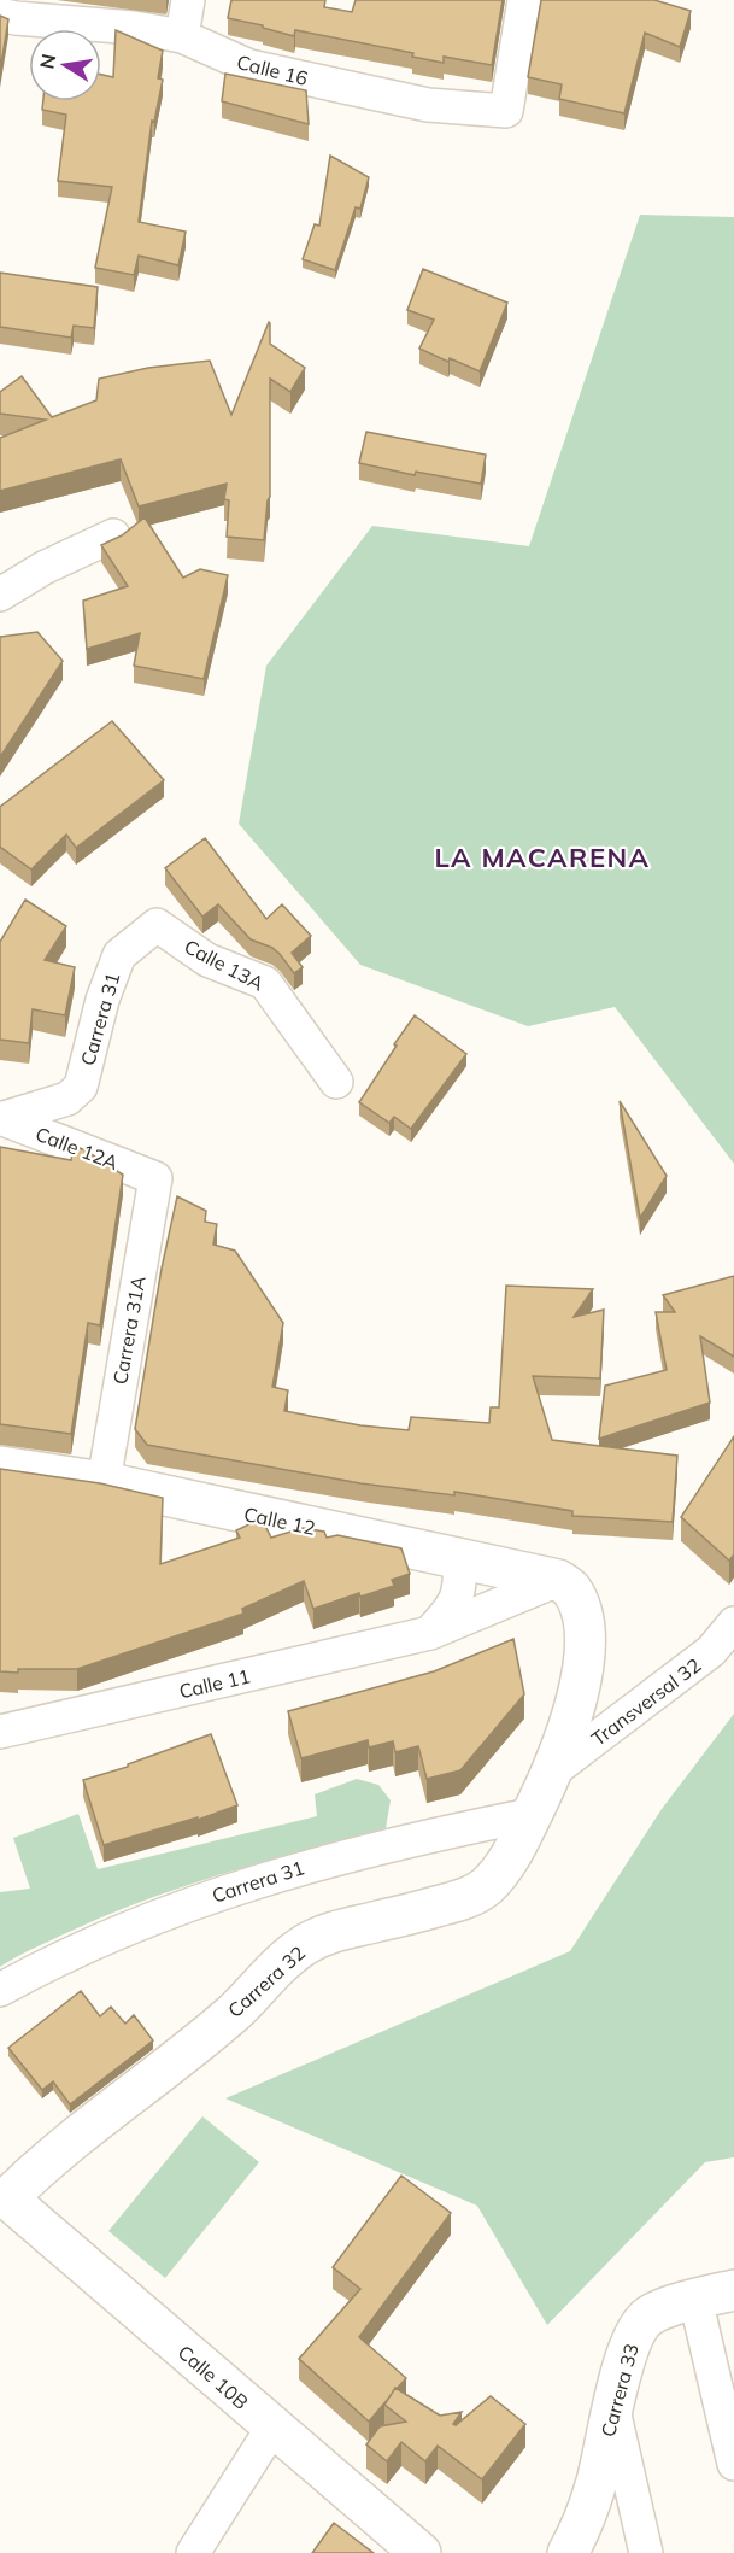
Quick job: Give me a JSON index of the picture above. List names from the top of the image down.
{
  "streets": {
    "street": [
      "Calle 16",
      "Calle 13A",
      "Carrera 31",
      "Calle 12A",
      "Carrera 31A",
      "Calle 12",
      "Calle 11",
      "Transversal 32",
      "Carrera 32",
      "Calle 10B",
      "Carrera 33"
    ]
  },
  "crossings": [
    ["Calle 13A", "Carrera 31"],
    ["Carrera 31", "Calle 12A"],
    ["Carrera 31", "Transversal 32"],
    ["Carrera 31", "Carrera 32"],
    ["Calle 12A", "Carrera 31A"],
    ["Carrera 31A", "Calle 12"],
    ["Calle 12", "Calle 11"],
    ["Transversal 32", "Carrera 32"],
    ["Carrera 32", "Calle 10B"]
  ],
  "districts": ["LA MACARENA"],
  "north": "left"
}
